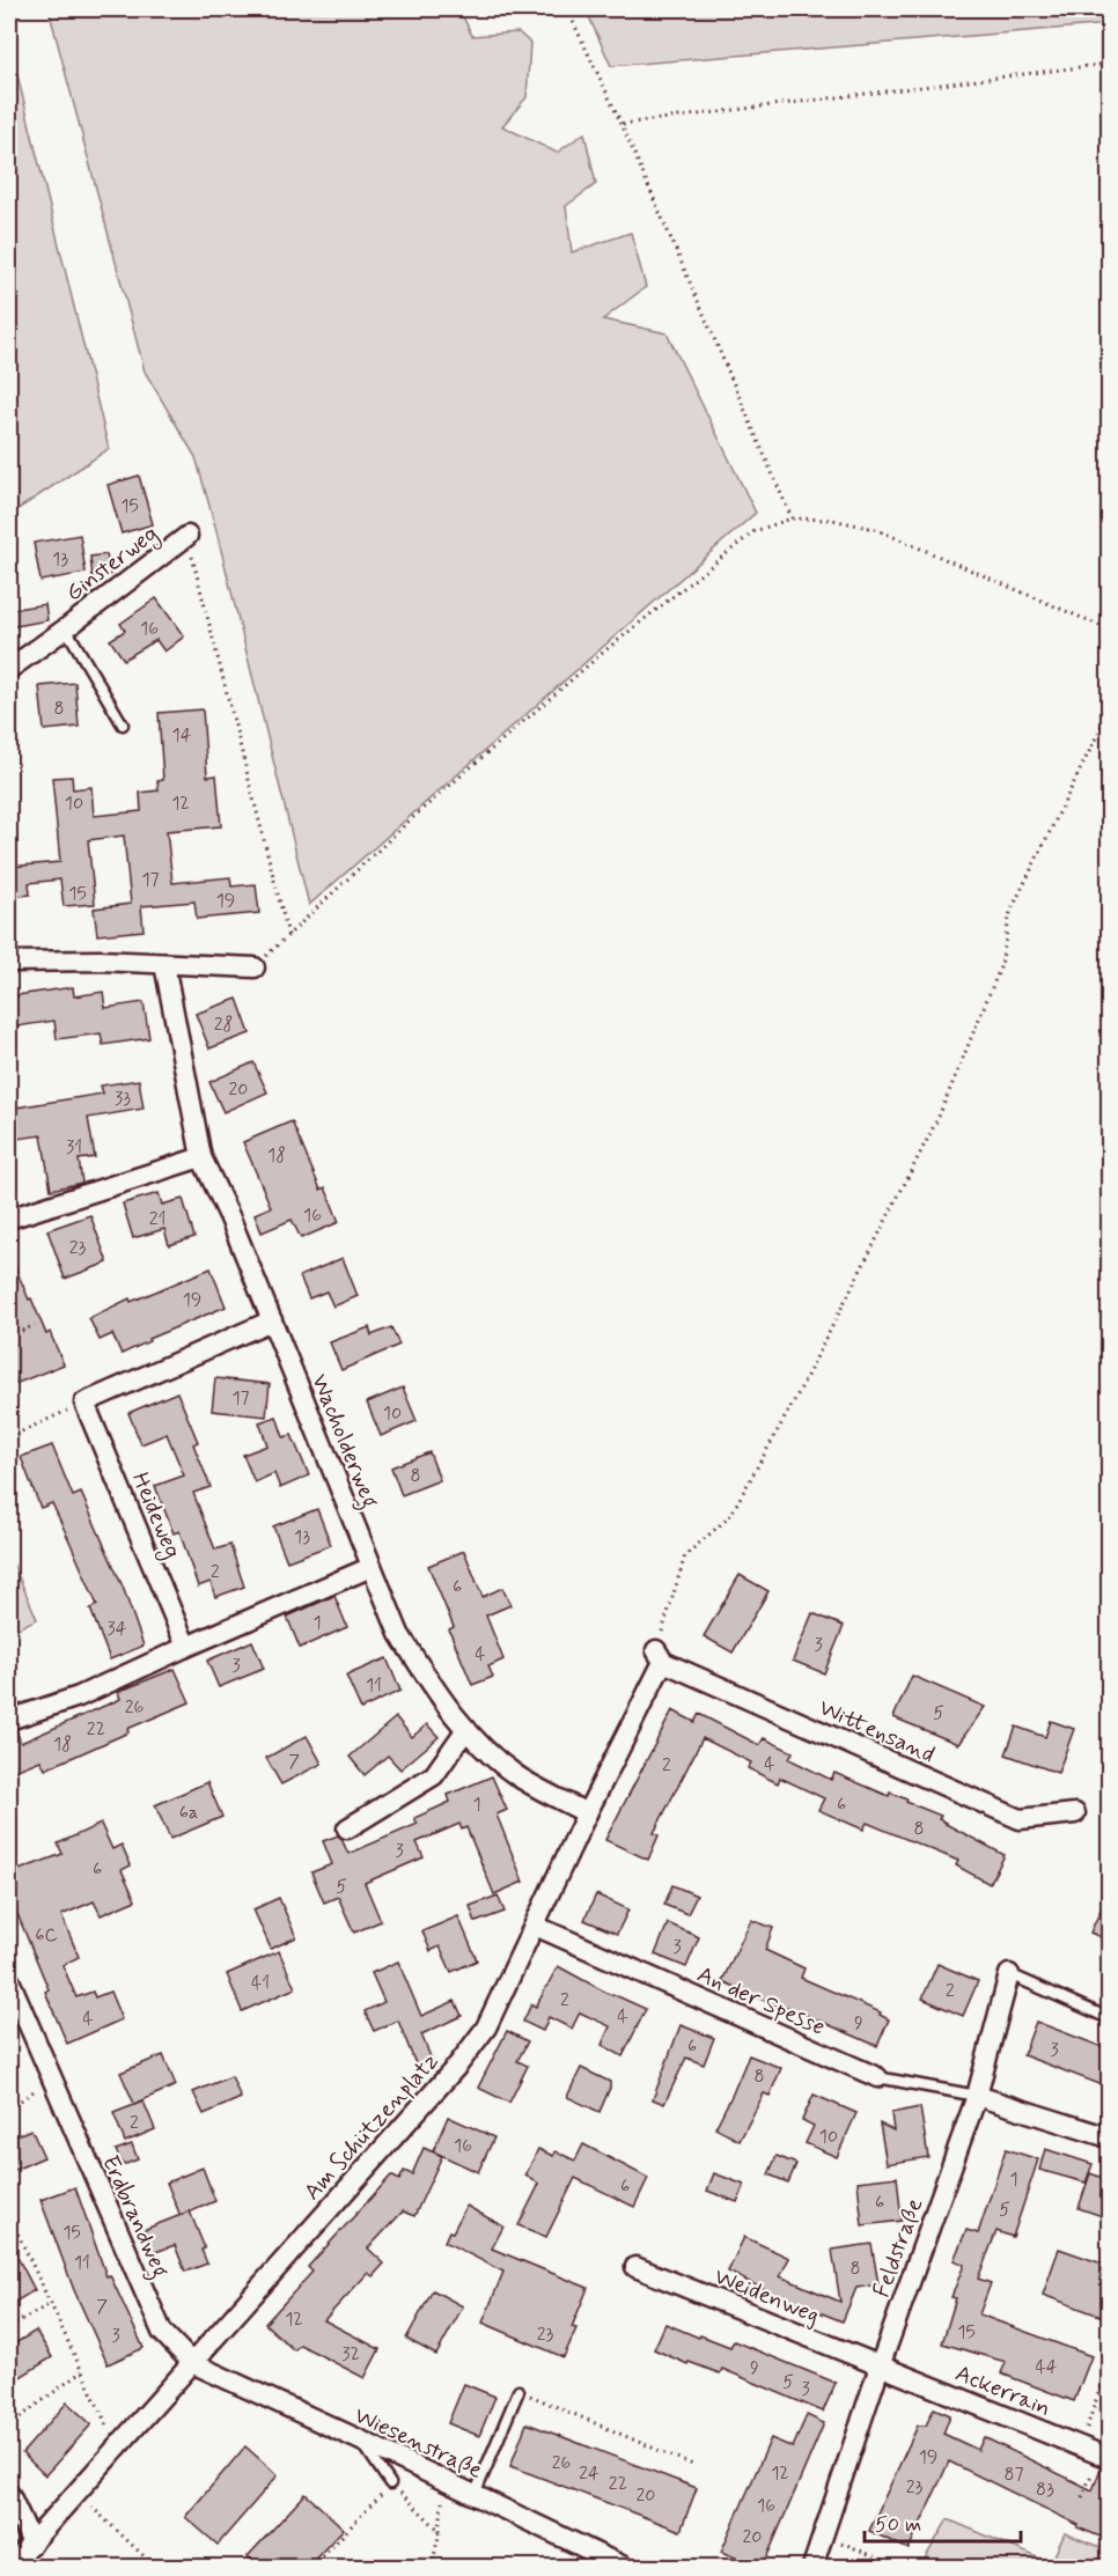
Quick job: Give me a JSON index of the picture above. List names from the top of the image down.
{
  "streets": {
    "street": [
      "Ginsterweg",
      "Wacholderweg",
      "Heideweg",
      "Wittensand",
      "An der Spesse",
      "Am Schützenplatz",
      "Erdbrandweg",
      "Feldstraße",
      "Weidenweg",
      "Ackerrain",
      "Wiesenstraße"
    ]
  },
  "crossings": [
    ["Wacholderweg", "Am Schützenplatz"],
    ["Wittensand", "Am Schützenplatz"],
    ["An der Spesse", "Am Schützenplatz"],
    ["An der Spesse", "Feldstraße"],
    ["Am Schützenplatz", "Erdbrandweg"],
    ["Am Schützenplatz", "Wiesenstraße"],
    ["Erdbrandweg", "Wiesenstraße"],
    ["Feldstraße", "Weidenweg"],
    ["Feldstraße", "Ackerrain"],
    ["Weidenweg", "Ackerrain"]
  ],
  "house_numbers": [
    "15",
    "13",
    "16",
    "8",
    "14",
    "10",
    "12",
    "17",
    "15",
    "19",
    "28",
    "20",
    "33",
    "31",
    "18",
    "16",
    "21",
    "23",
    "19",
    "17",
    "10",
    "8",
    "13",
    "2",
    "6",
    "1",
    "34",
    "3",
    "4",
    "3",
    "11",
    "26",
    "5",
    "22",
    "18",
    "7",
    "4",
    "2",
    "1",
    "6",
    "6a",
    "8",
    "3",
    "6",
    "5",
    "6C",
    "3",
    "41",
    "2",
    "2",
    "4",
    "4",
    "9",
    "6",
    "3",
    "8",
    "2",
    "10",
    "16",
    "1",
    "6",
    "6",
    "5",
    "15",
    "11",
    "8",
    "7",
    "12",
    "15",
    "23",
    "3",
    "32",
    "44",
    "9",
    "5",
    "3",
    "19",
    "26",
    "24",
    "12",
    "87",
    "22",
    "23",
    "83",
    "20",
    "16",
    "20"
  ],
  "scale_bar": "50 m"
}
